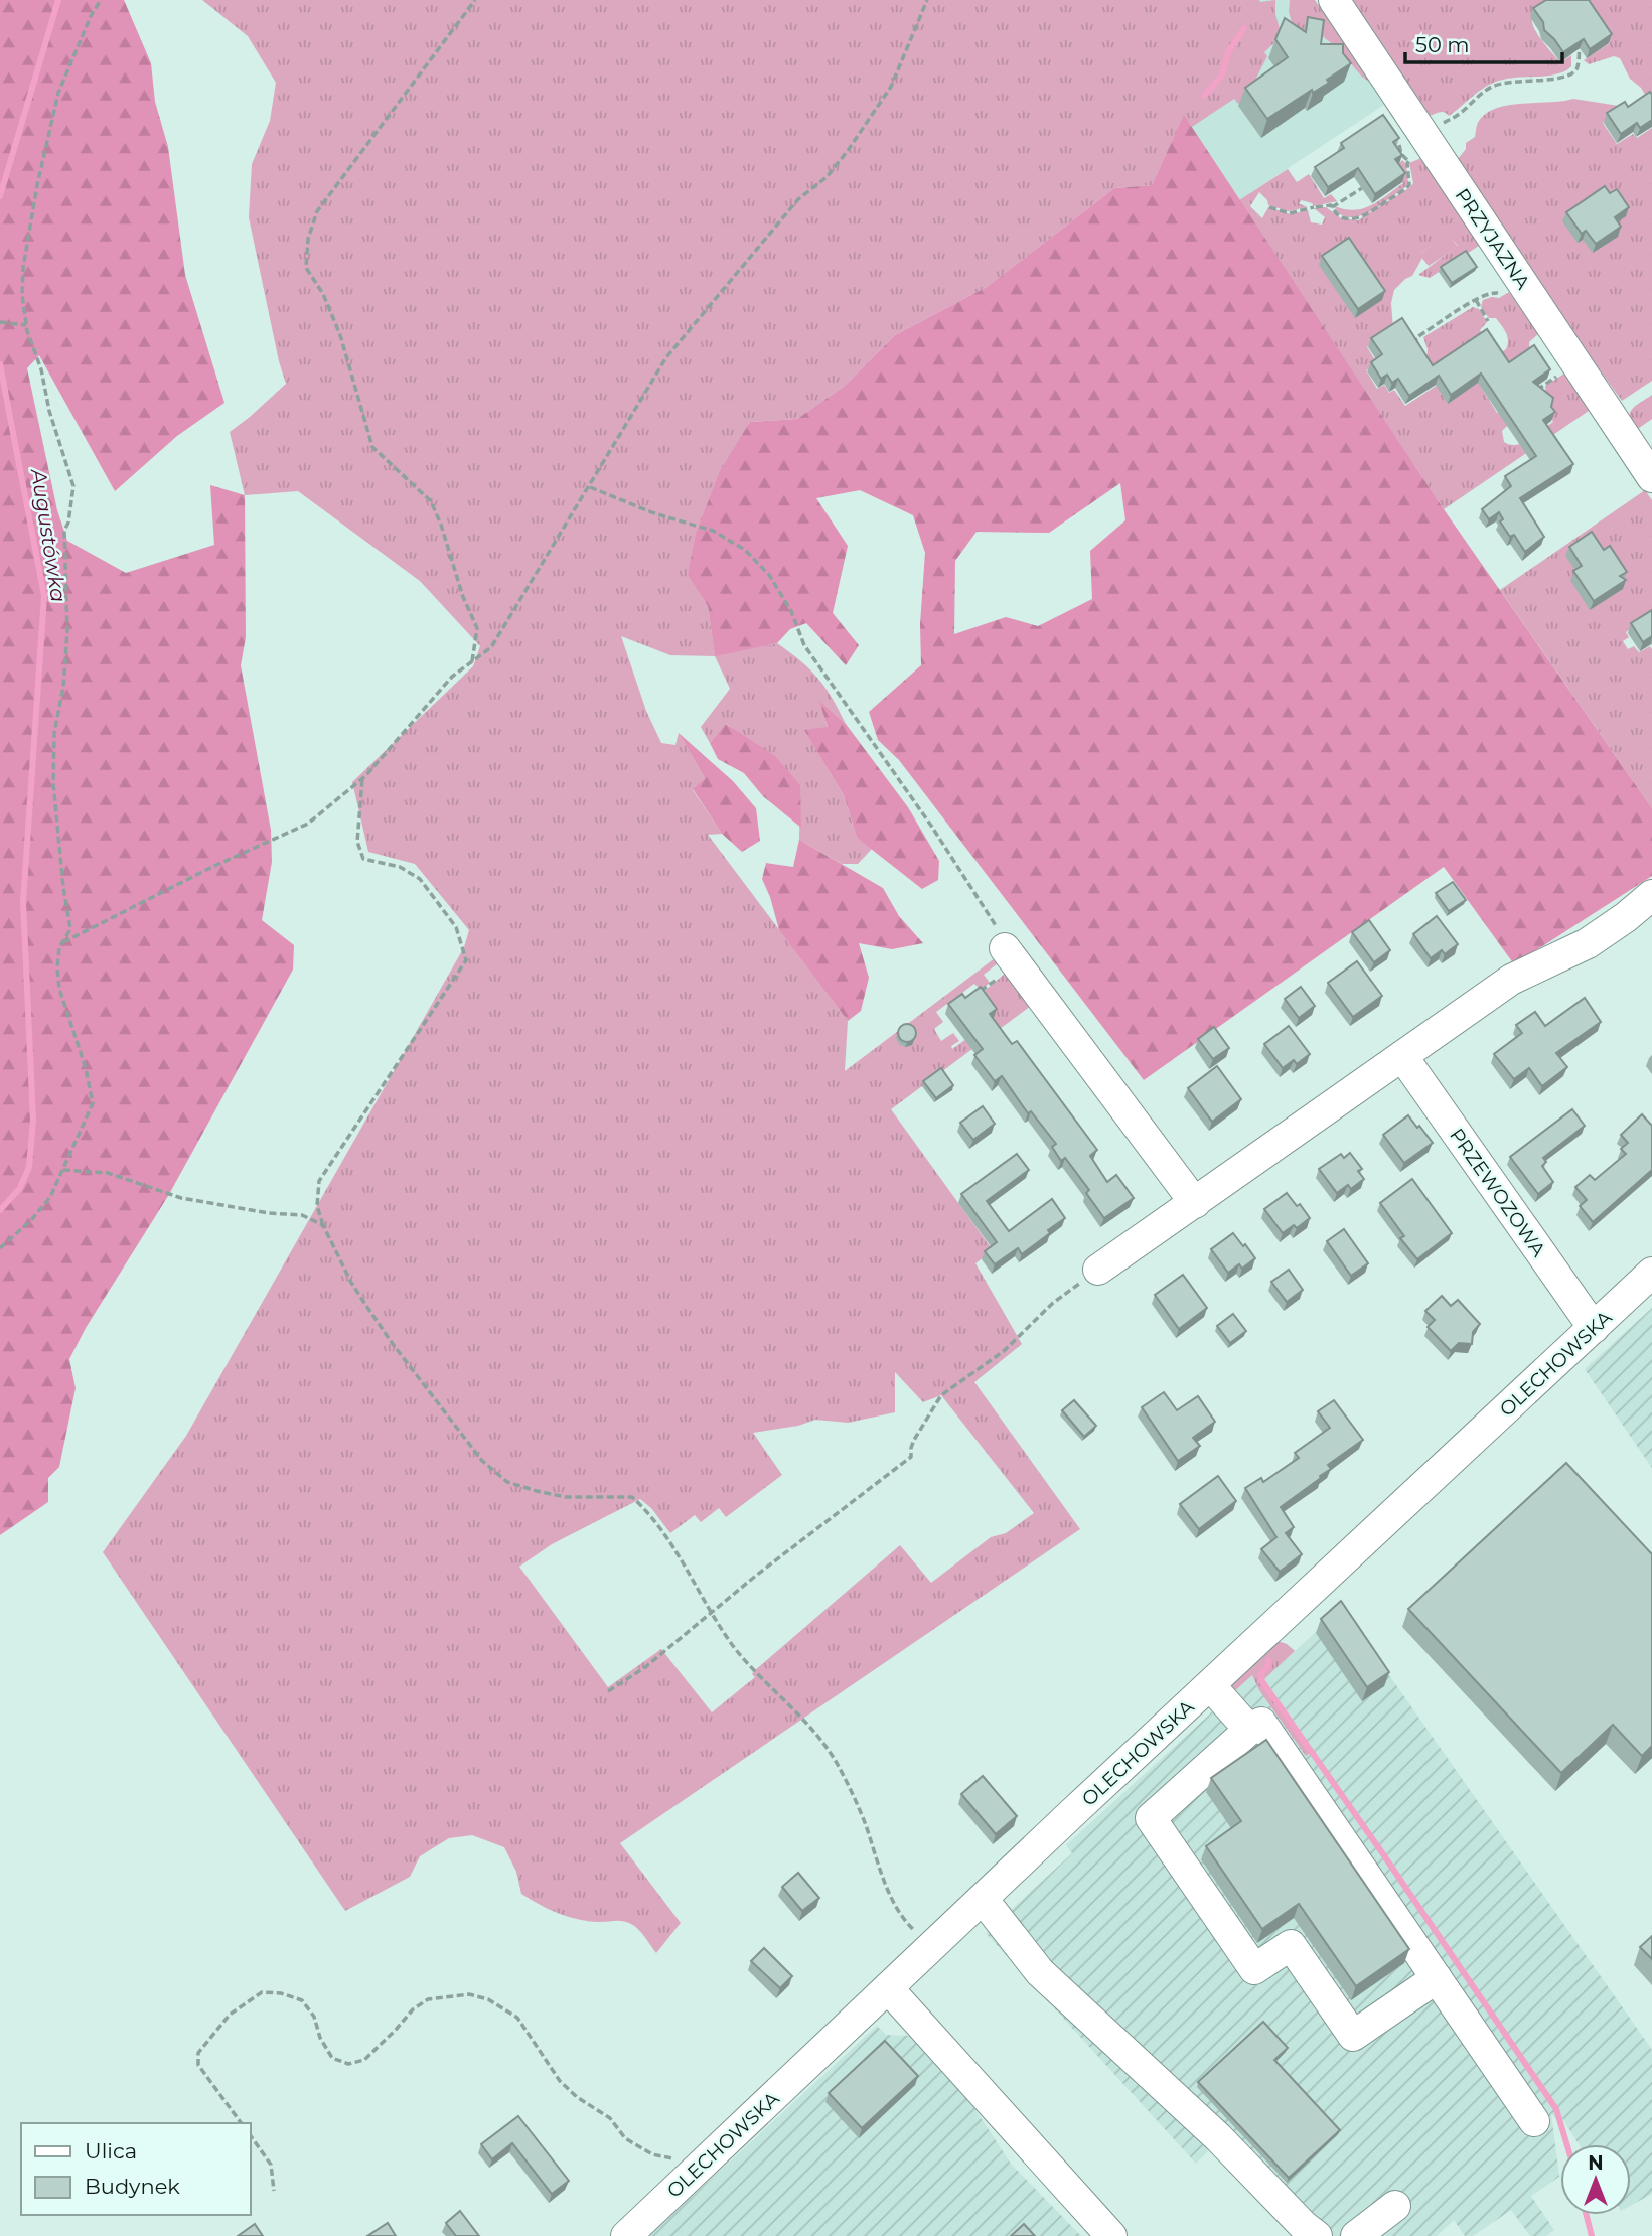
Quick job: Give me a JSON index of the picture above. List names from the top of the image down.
{
  "streets": {
    "street": ["PRZYJAZNA", "PRZEWOZOWA", "OLECHOWSKA"]
  },
  "crossings": [
    ["PRZEWOZOWA", "OLECHOWSKA"]
  ],
  "water": ["Augustówka"],
  "legend": ["Ulica", "Budynek"],
  "scale_bar": "50 m",
  "north": "top"
}
